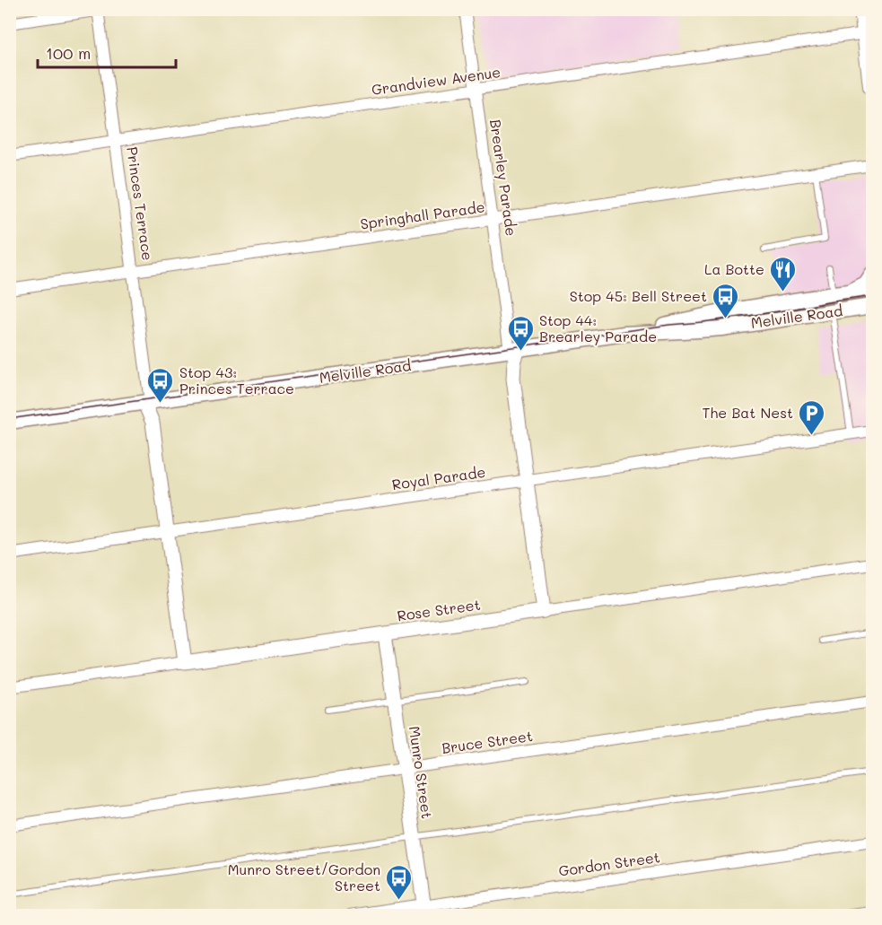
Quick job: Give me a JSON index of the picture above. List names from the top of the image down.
{
  "streets": {
    "main road": ["Melville Road"],
    "street": [
      "Grandview Avenue",
      "Brearley Parade",
      "Princes Terrace",
      "Springhall Parade",
      "Royal Parade",
      "Rose Street",
      "Bruce Street",
      "Munro Street",
      "Gordon Street"
    ]
  },
  "crossings": [
    ["Grandview Avenue", "Brearley Parade"],
    ["Grandview Avenue", "Princes Terrace"],
    ["Brearley Parade", "Springhall Parade"],
    ["Brearley Parade", "Melville Road"],
    ["Brearley Parade", "Royal Parade"],
    ["Brearley Parade", "Rose Street"],
    ["Princes Terrace", "Springhall Parade"],
    ["Princes Terrace", "Melville Road"],
    ["Princes Terrace", "Royal Parade"],
    ["Princes Terrace", "Rose Street"],
    ["Rose Street", "Munro Street"],
    ["Bruce Street", "Munro Street"],
    ["Munro Street", "Gordon Street"]
  ],
  "places": {
    "restaurant": ["La Botte"],
    "bus stop": [
      "Stop 45: Bell Street",
      "Stop 44: Brearley Parade",
      "Stop 43: Princes Terrace",
      "Munro Street/Gordon Street"
    ],
    "parking": ["The Bat Nest"]
  },
  "scale_bar": "100 m"
}
